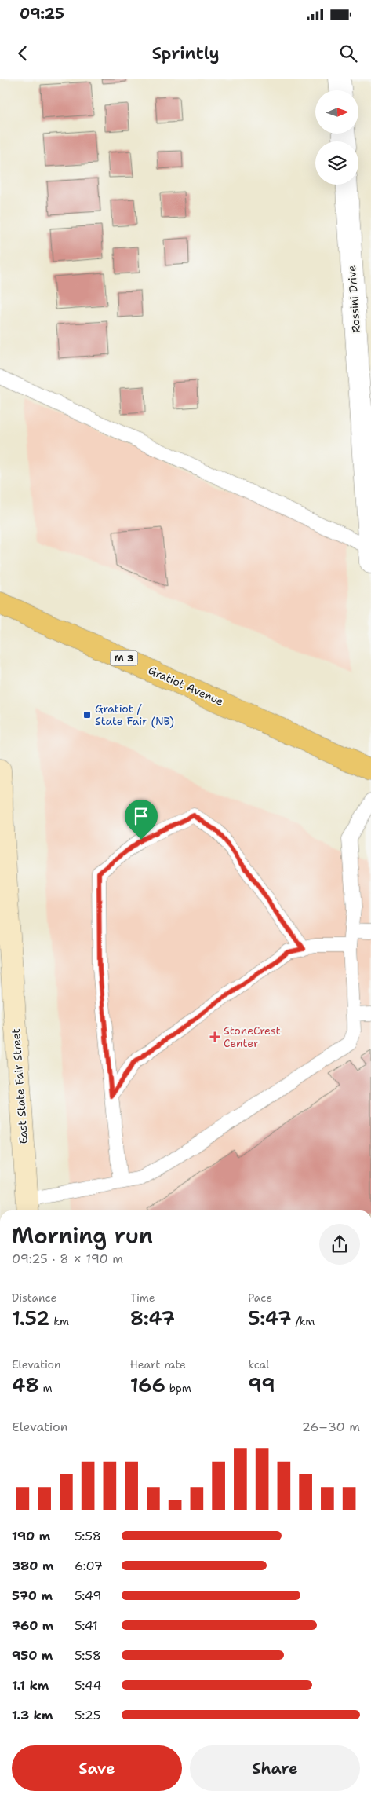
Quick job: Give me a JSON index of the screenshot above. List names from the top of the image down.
{
  "streets": {
    "main road": ["M 3", "Gratiot Avenue"],
    "street": ["Rossini Drive", "East State Fair Street"]
  },
  "places": {
    "transit": ["Gratiot / State Fair (NB)"],
    "health": ["StoneCrest Center"]
  },
  "north": "right",
  "page": {
    "status": "09:25",
    "header": "Sprintly",
    "heading": ["Morning run", "09:25 · 8 × 190 m"],
    "stats": [
      ["Distance", "1.52 km"],
      ["Time", "8:47"],
      ["Pace", "5:47 /km"],
      ["Elevation", "48 m"],
      ["Heart rate", "166 bpm"],
      ["kcal", "99"]
    ],
    "chart": ["Elevation", "26–30 m"],
    "list": [
      {
        "name": "190 m",
        "note": "5:58"
      },
      {
        "name": "380 m",
        "note": "6:07"
      },
      {
        "name": "570 m",
        "note": "5:49"
      },
      {
        "name": "760 m",
        "note": "5:41"
      },
      {
        "name": "950 m",
        "note": "5:58"
      },
      {
        "name": "1.1 km",
        "note": "5:44"
      },
      {
        "name": "1.3 km",
        "note": "5:25"
      }
    ],
    "buttons": ["Save", "Share"]
  }
}
